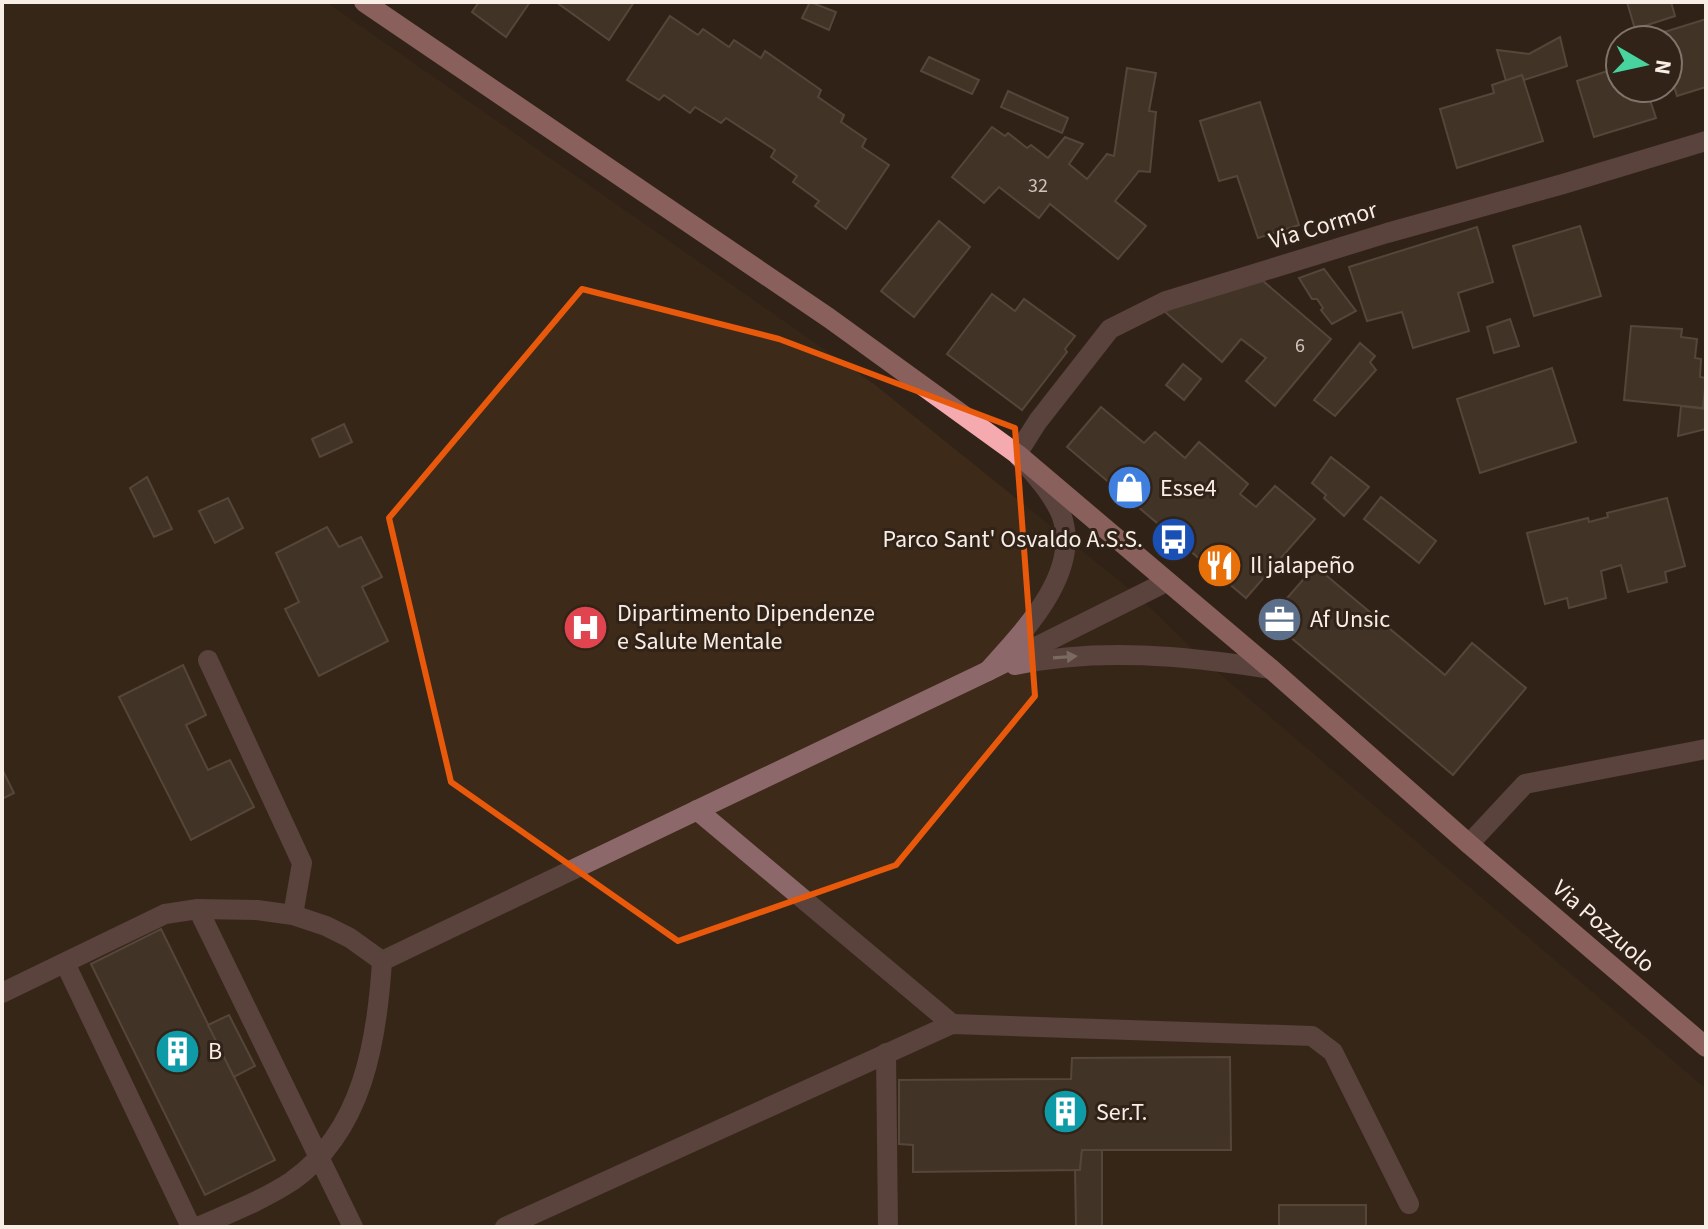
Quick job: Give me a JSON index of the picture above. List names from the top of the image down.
{
  "streets": {
    "main road": ["Via Pozzuolo"],
    "street": ["Via Cormor"]
  },
  "crossings": [
    ["Via Cormor", "Via Pozzuolo"]
  ],
  "places": {
    "shop": ["Esse4"],
    "bus stop": ["Parco Sant' Osvaldo A.S.S."],
    "restaurant": ["Il jalapeño"],
    "office": ["Af Unsic"],
    "hospital": ["Dipartimento Dipendenze e Salute Mentale"],
    "building": ["B", "Ser.T."]
  },
  "house_numbers": ["32", "6"],
  "north": "right"
}
